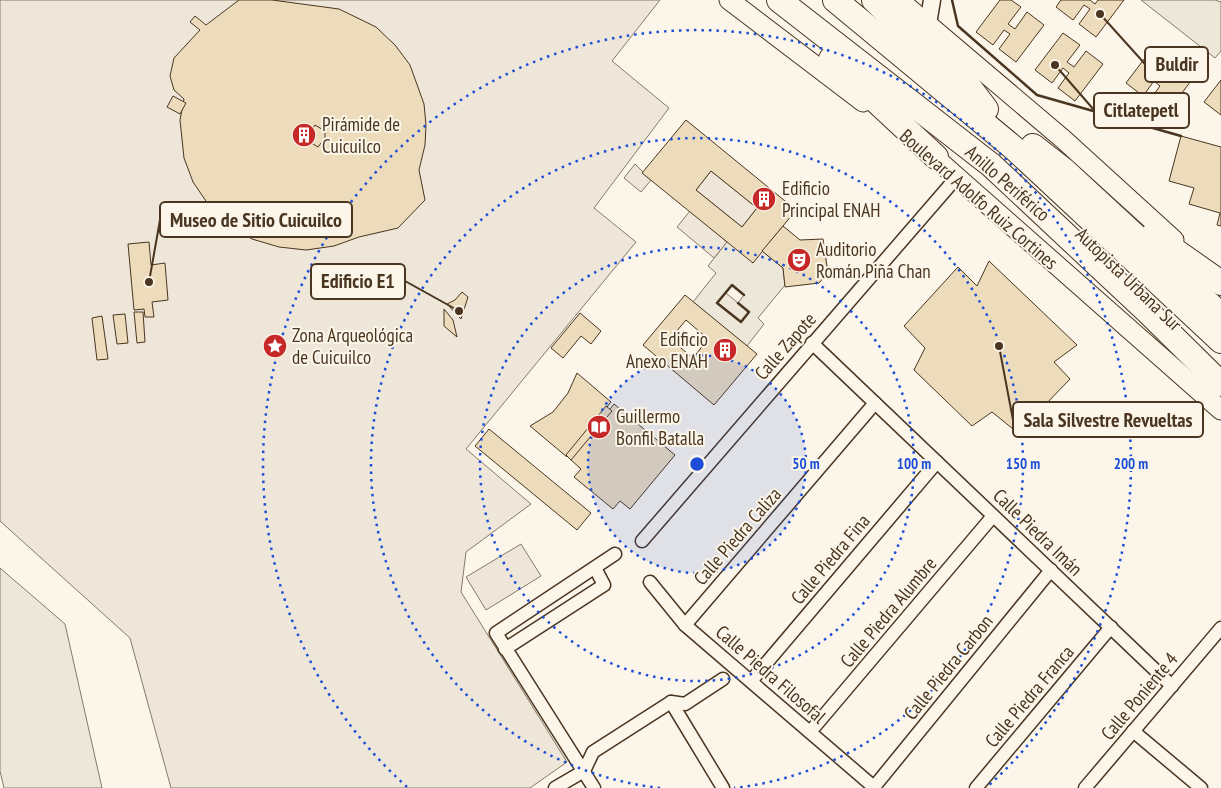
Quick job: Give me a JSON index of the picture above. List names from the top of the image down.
{
  "streets": {
    "highway": ["Anillo Periférico", "Autopista Urbana Sur"],
    "main road": ["Boulevard Adolfo Ruiz Cortines"],
    "street": [
      "Calle Zapote",
      "Calle Piedra Imán",
      "Calle Piedra Caliza",
      "Calle Piedra Fina",
      "Calle Piedra Alumbre",
      "Calle Piedra Carbon",
      "Calle Piedra Filosofal",
      "Calle Piedra Franca",
      "Calle Poniente 4"
    ]
  },
  "crossings": [
    ["Boulevard Adolfo Ruiz Cortines", "Calle Zapote"],
    ["Calle Zapote", "Calle Piedra Imán"],
    ["Calle Piedra Imán", "Calle Piedra Caliza"],
    ["Calle Piedra Imán", "Calle Piedra Fina"],
    ["Calle Piedra Imán", "Calle Piedra Alumbre"],
    ["Calle Piedra Imán", "Calle Piedra Carbon"],
    ["Calle Piedra Imán", "Calle Piedra Franca"],
    ["Calle Piedra Imán", "Calle Poniente 4"],
    ["Calle Piedra Caliza", "Calle Piedra Filosofal"],
    ["Calle Piedra Fina", "Calle Piedra Filosofal"],
    ["Calle Piedra Alumbre", "Calle Piedra Filosofal"],
    ["Calle Piedra Carbon", "Calle Piedra Filosofal"]
  ],
  "places": {
    "other": [
      "Buldir",
      "Citlatepetl",
      "Museo de Sitio Cuicuilco",
      "Edificio E1",
      "Sala Silvestre Revueltas"
    ],
    "building": ["Pirámide de Cuicuilco", "Edificio Principal ENAH", "Edificio Anexo ENAH"],
    "theatre": ["Auditorio Román Piña Chan"],
    "place": ["Zona Arqueológica de Cuicuilco"],
    "library": ["Guillermo Bonfil Batalla"]
  },
  "rings": [
    "50 m",
    "100 m",
    "150 m",
    "200 m"
  ]
}
